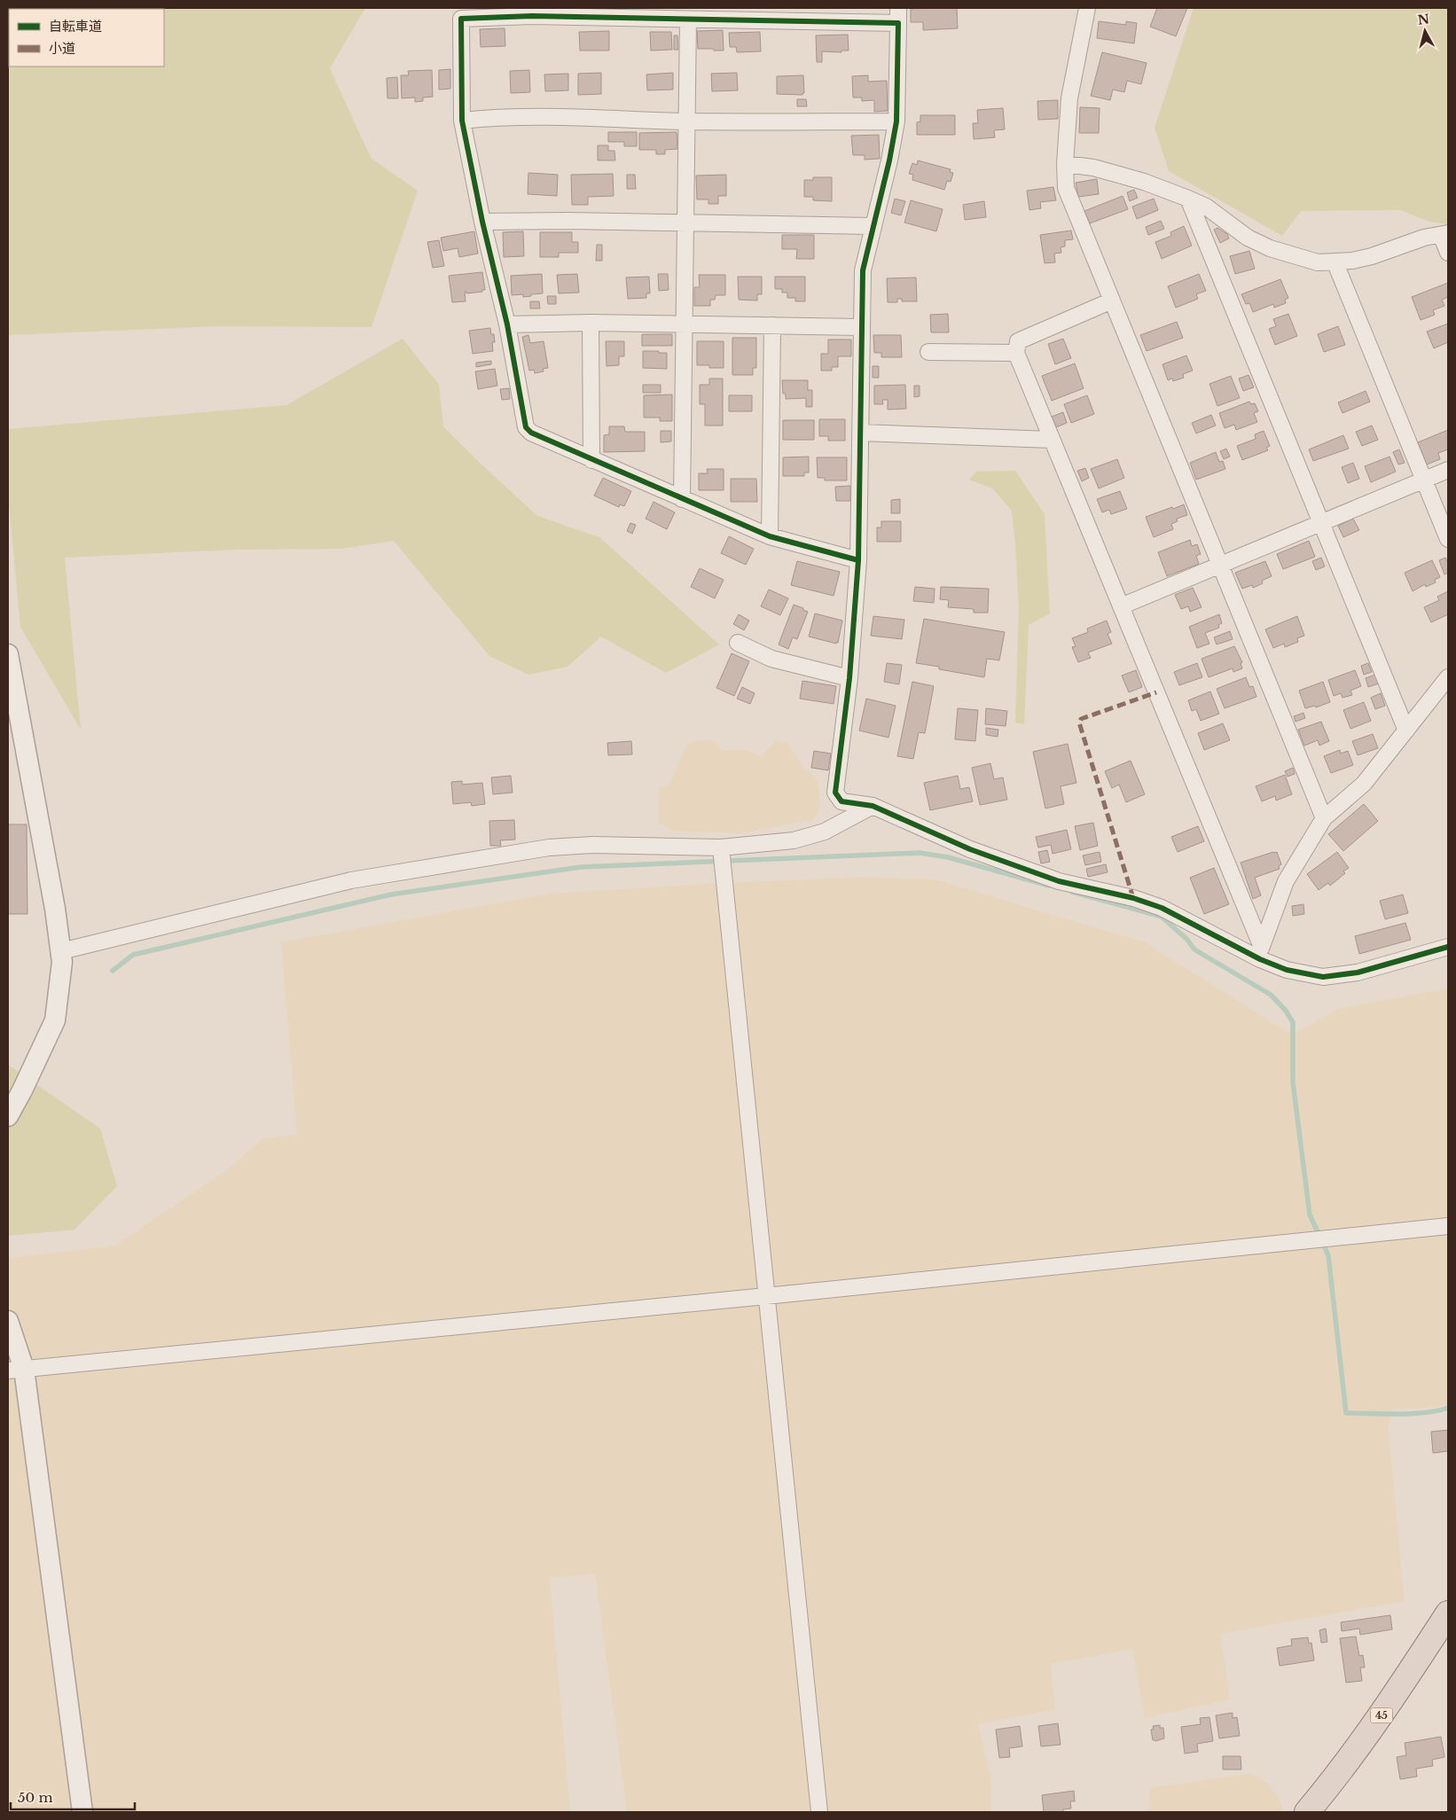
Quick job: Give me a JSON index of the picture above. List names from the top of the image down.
{
  "streets": {
    "highway": ["45"]
  },
  "legend": ["自転車道", "小道"],
  "scale_bar": "50 m",
  "north": "top"
}
